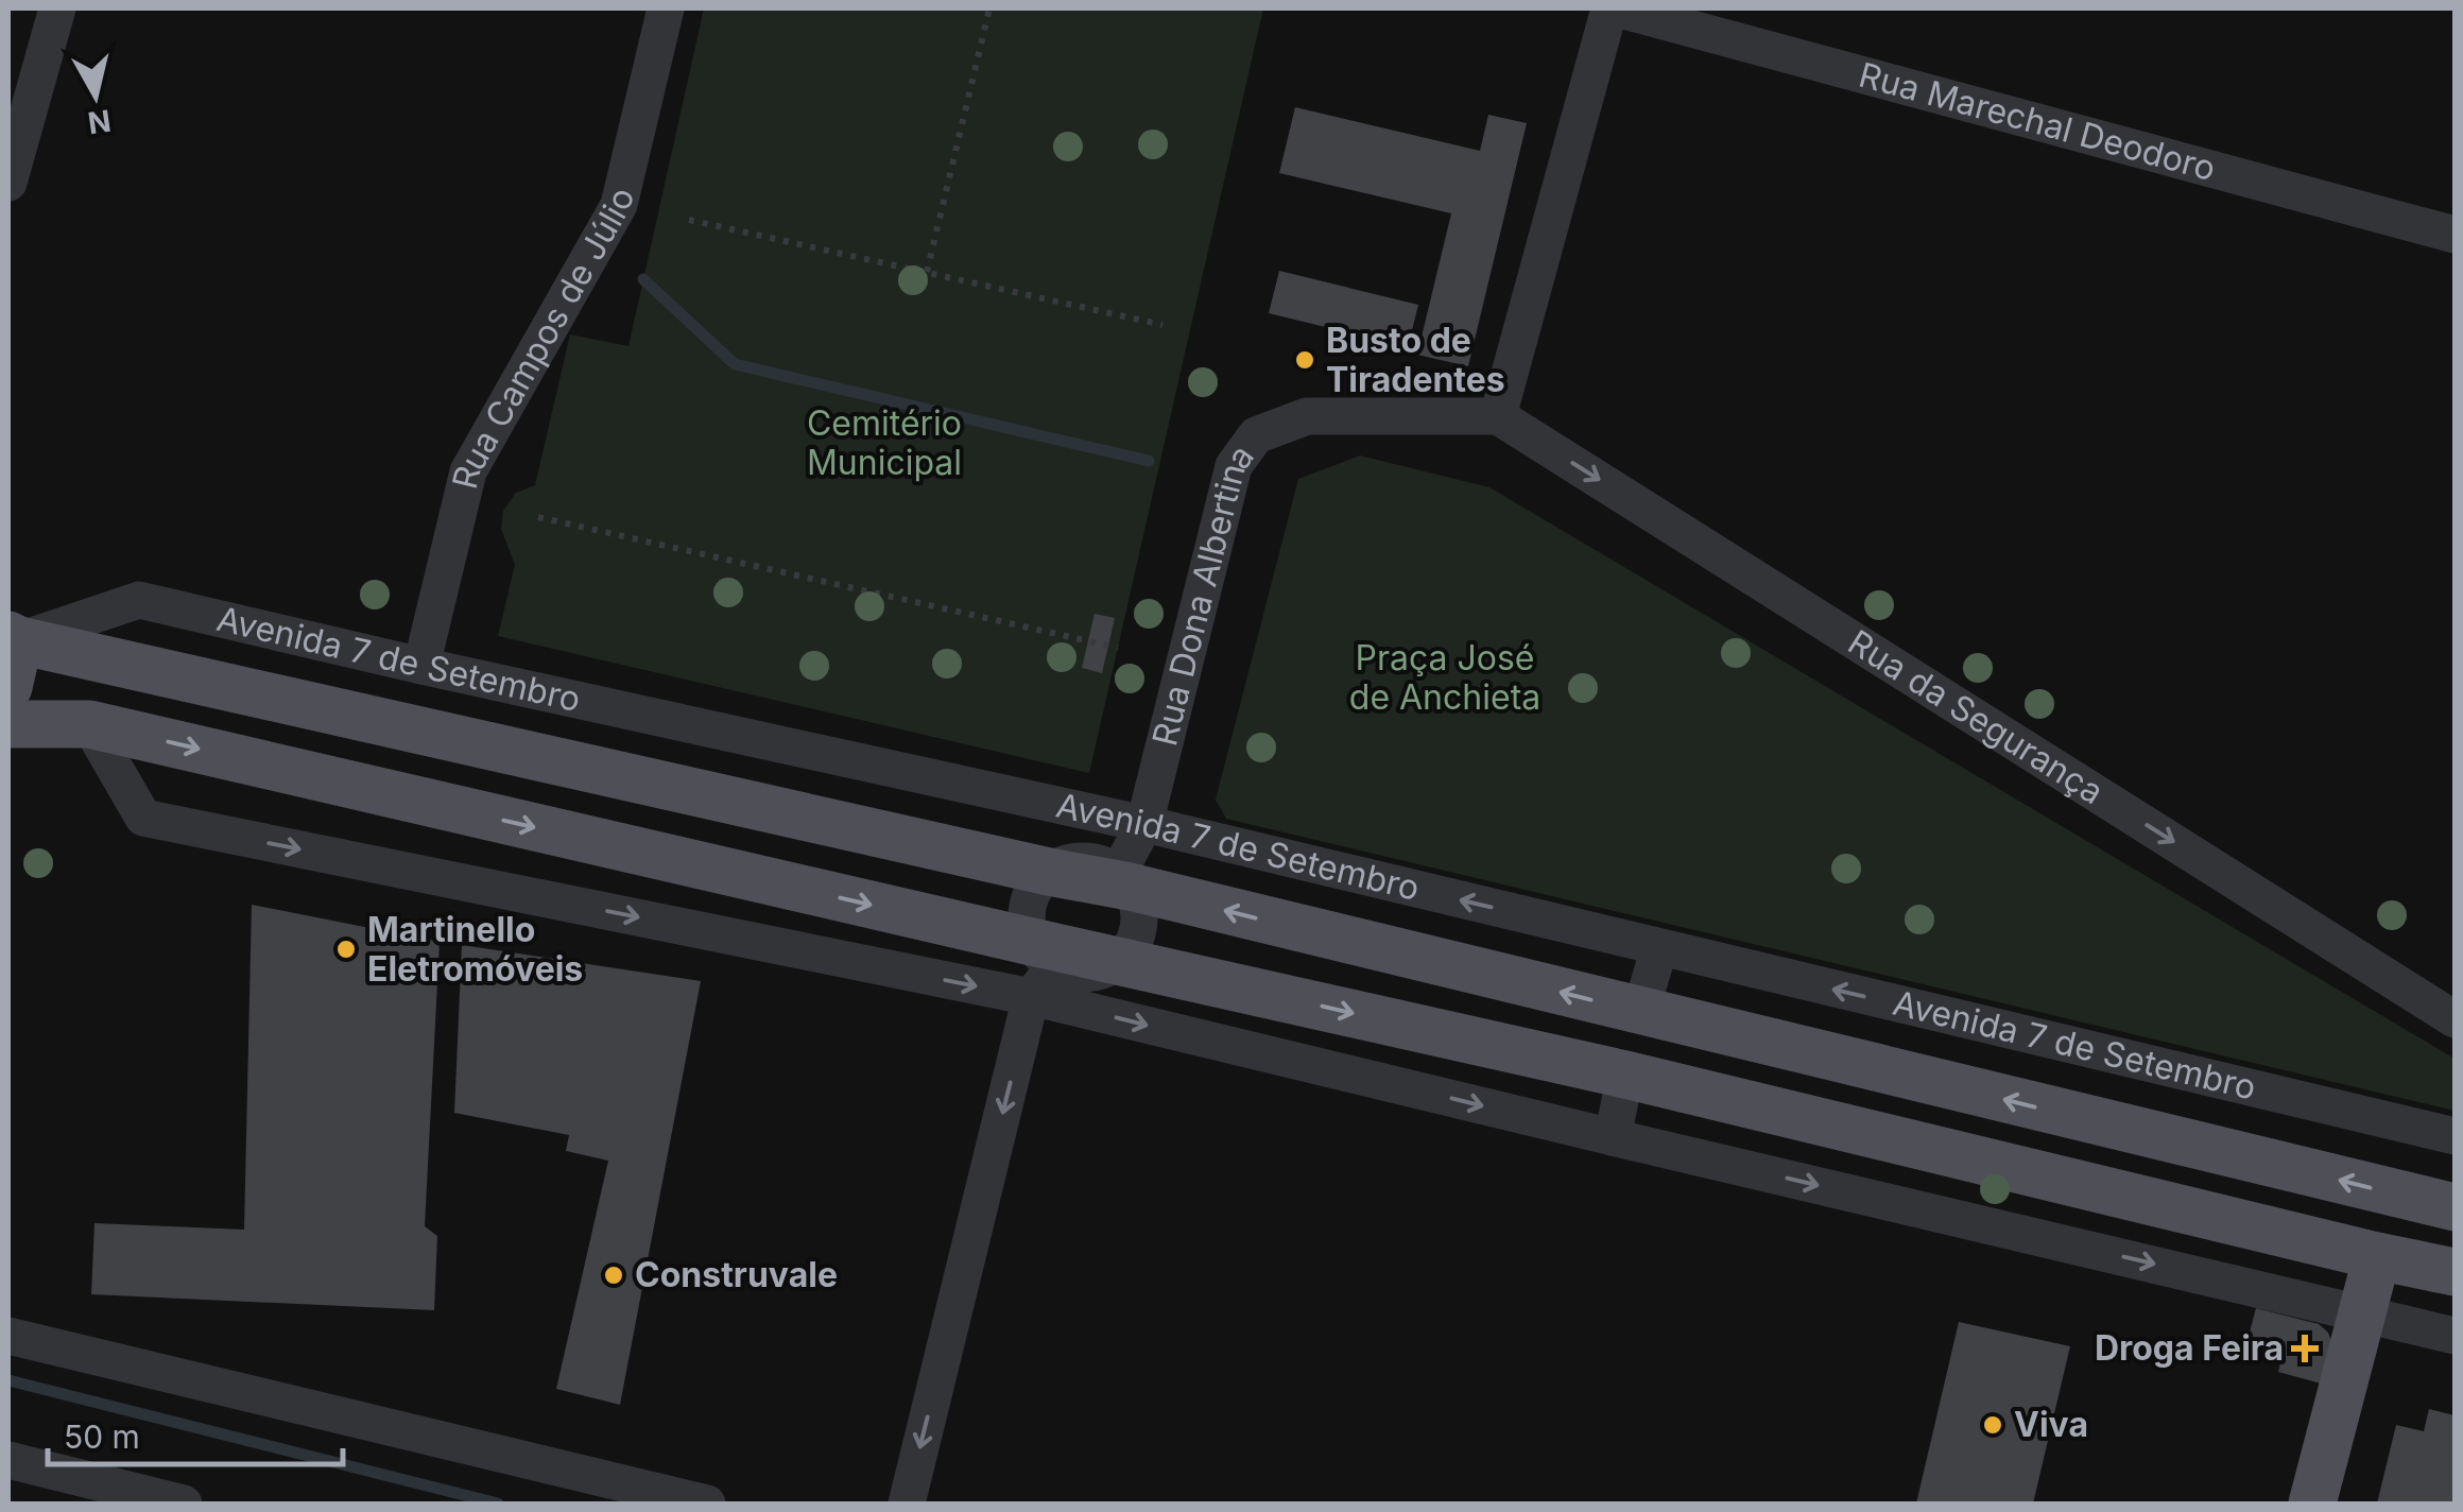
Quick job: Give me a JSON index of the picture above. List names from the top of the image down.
{
  "streets": {
    "main road": ["Avenida 7 de Setembro"],
    "street": [
      "Rua Marechal Deodoro",
      "Rua Campos de Júlio",
      "Rua Dona Albertina",
      "Rua da Segurança"
    ]
  },
  "crossings": [
    ["Rua Campos de Júlio", "Avenida 7 de Setembro"],
    ["Rua Dona Albertina", "Avenida 7 de Setembro"],
    ["Rua Dona Albertina", "Rua da Segurança"]
  ],
  "one_way": ["Rua da Segurança"],
  "parks": ["Cemitério Municipal", "Praça José de Anchieta"],
  "places": {
    "other": [
      "Busto de Tiradentes",
      "Martinello Eletromóveis",
      "Construvale",
      "Viva"
    ],
    "health": ["Droga Feira"]
  },
  "scale_bar": "50 m",
  "north": "bottom"
}
